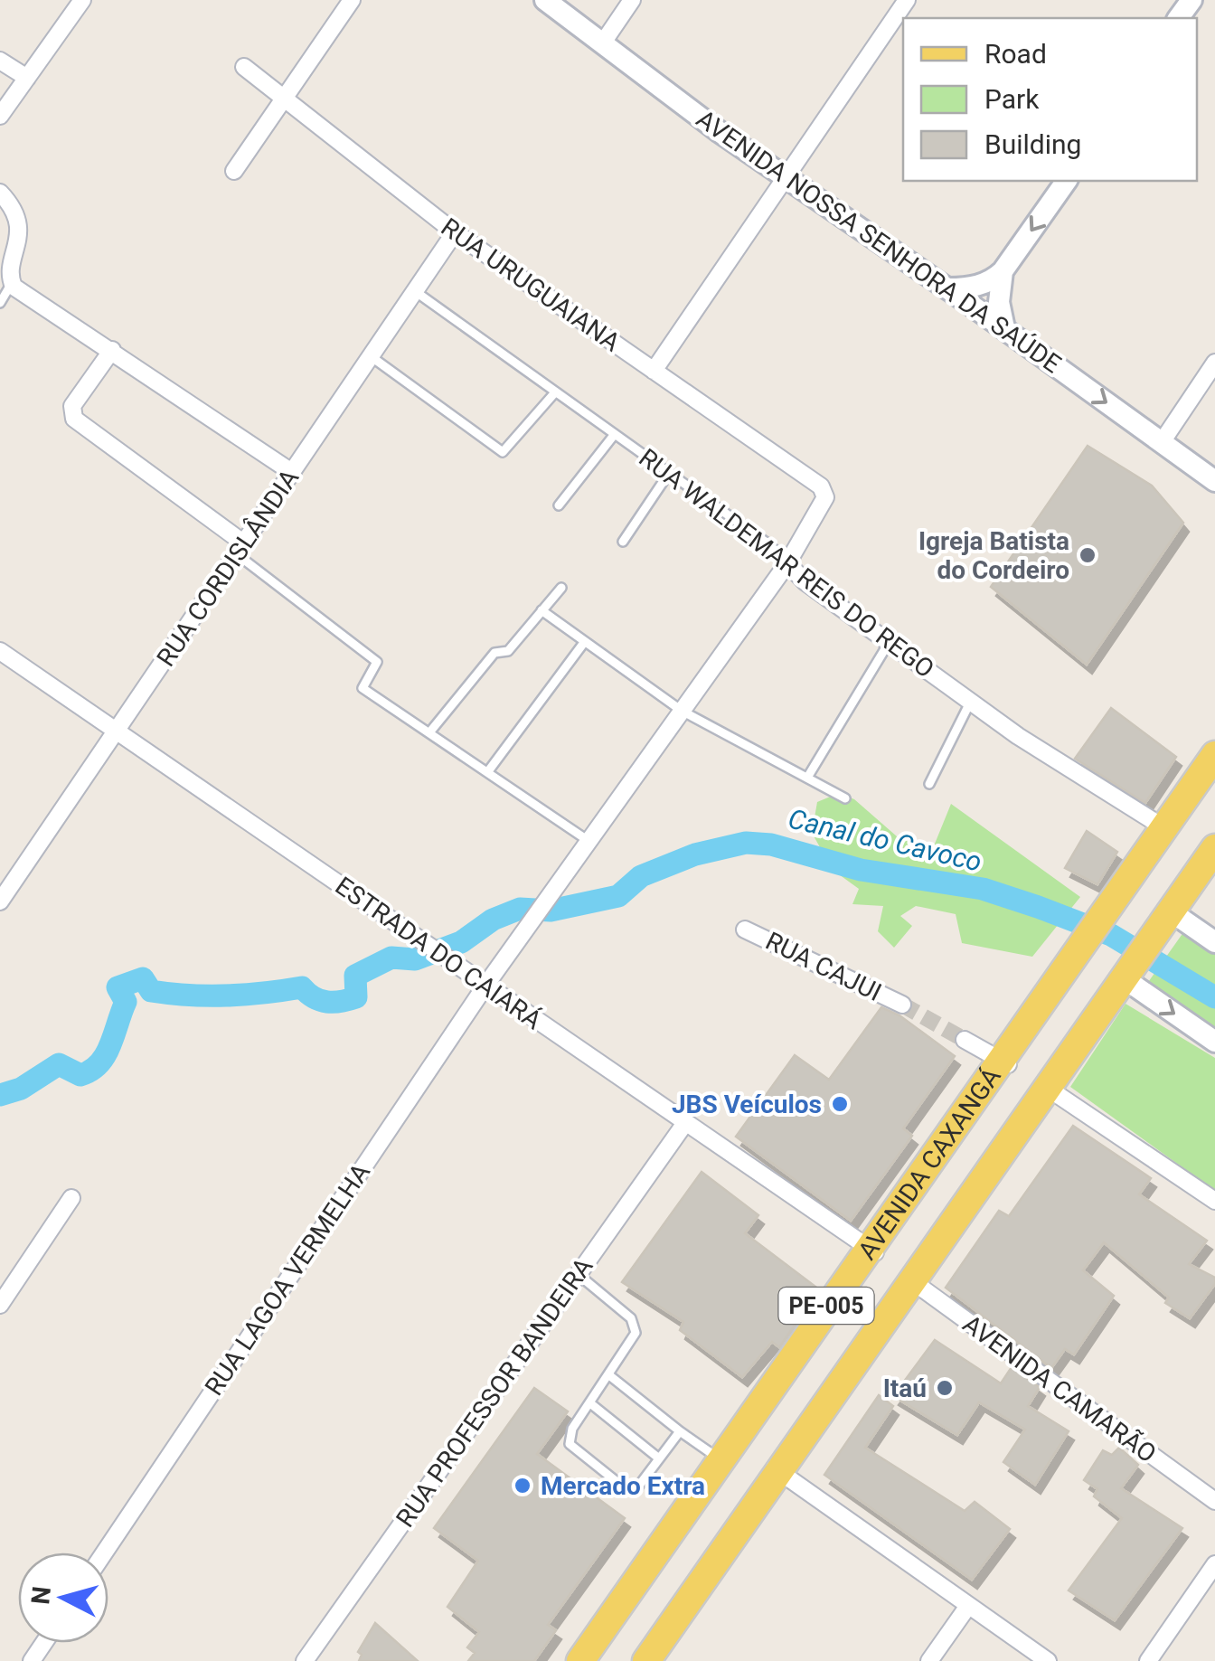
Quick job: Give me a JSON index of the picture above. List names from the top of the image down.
{
  "streets": {
    "main road": ["AVENIDA CAXANGÁ", "PE-005"],
    "street": [
      "AVENIDA NOSSA SENHORA DA SAÚDE",
      "RUA URUGUAIANA",
      "RUA WALDEMAR REIS DO REGO",
      "RUA CORDISLÂNDIA",
      "ESTRADA DO CAIARÁ",
      "RUA CAJUI",
      "RUA LAGOA VERMELHA",
      "AVENIDA CAMARÃO",
      "RUA PROFESSOR BANDEIRA"
    ]
  },
  "crossings": [
    ["RUA URUGUAIANA", "RUA WALDEMAR REIS DO REGO"],
    ["RUA URUGUAIANA", "RUA CORDISLÂNDIA"],
    ["RUA WALDEMAR REIS DO REGO", "RUA CORDISLÂNDIA"],
    ["RUA WALDEMAR REIS DO REGO", "AVENIDA CAXANGÁ"],
    ["RUA CORDISLÂNDIA", "ESTRADA DO CAIARÁ"],
    ["ESTRADA DO CAIARÁ", "AVENIDA CAXANGÁ"],
    ["ESTRADA DO CAIARÁ", "RUA LAGOA VERMELHA"],
    ["ESTRADA DO CAIARÁ", "RUA PROFESSOR BANDEIRA"],
    ["PE-005", "AVENIDA CAMARÃO"]
  ],
  "water": ["Canal do Cavoco"],
  "places": [
    "Igreja Batista do Cordeiro",
    "JBS Veículos",
    "Itaú",
    "Mercado Extra"
  ],
  "legend": ["Road", "Park", "Building"],
  "north": "left"
}
